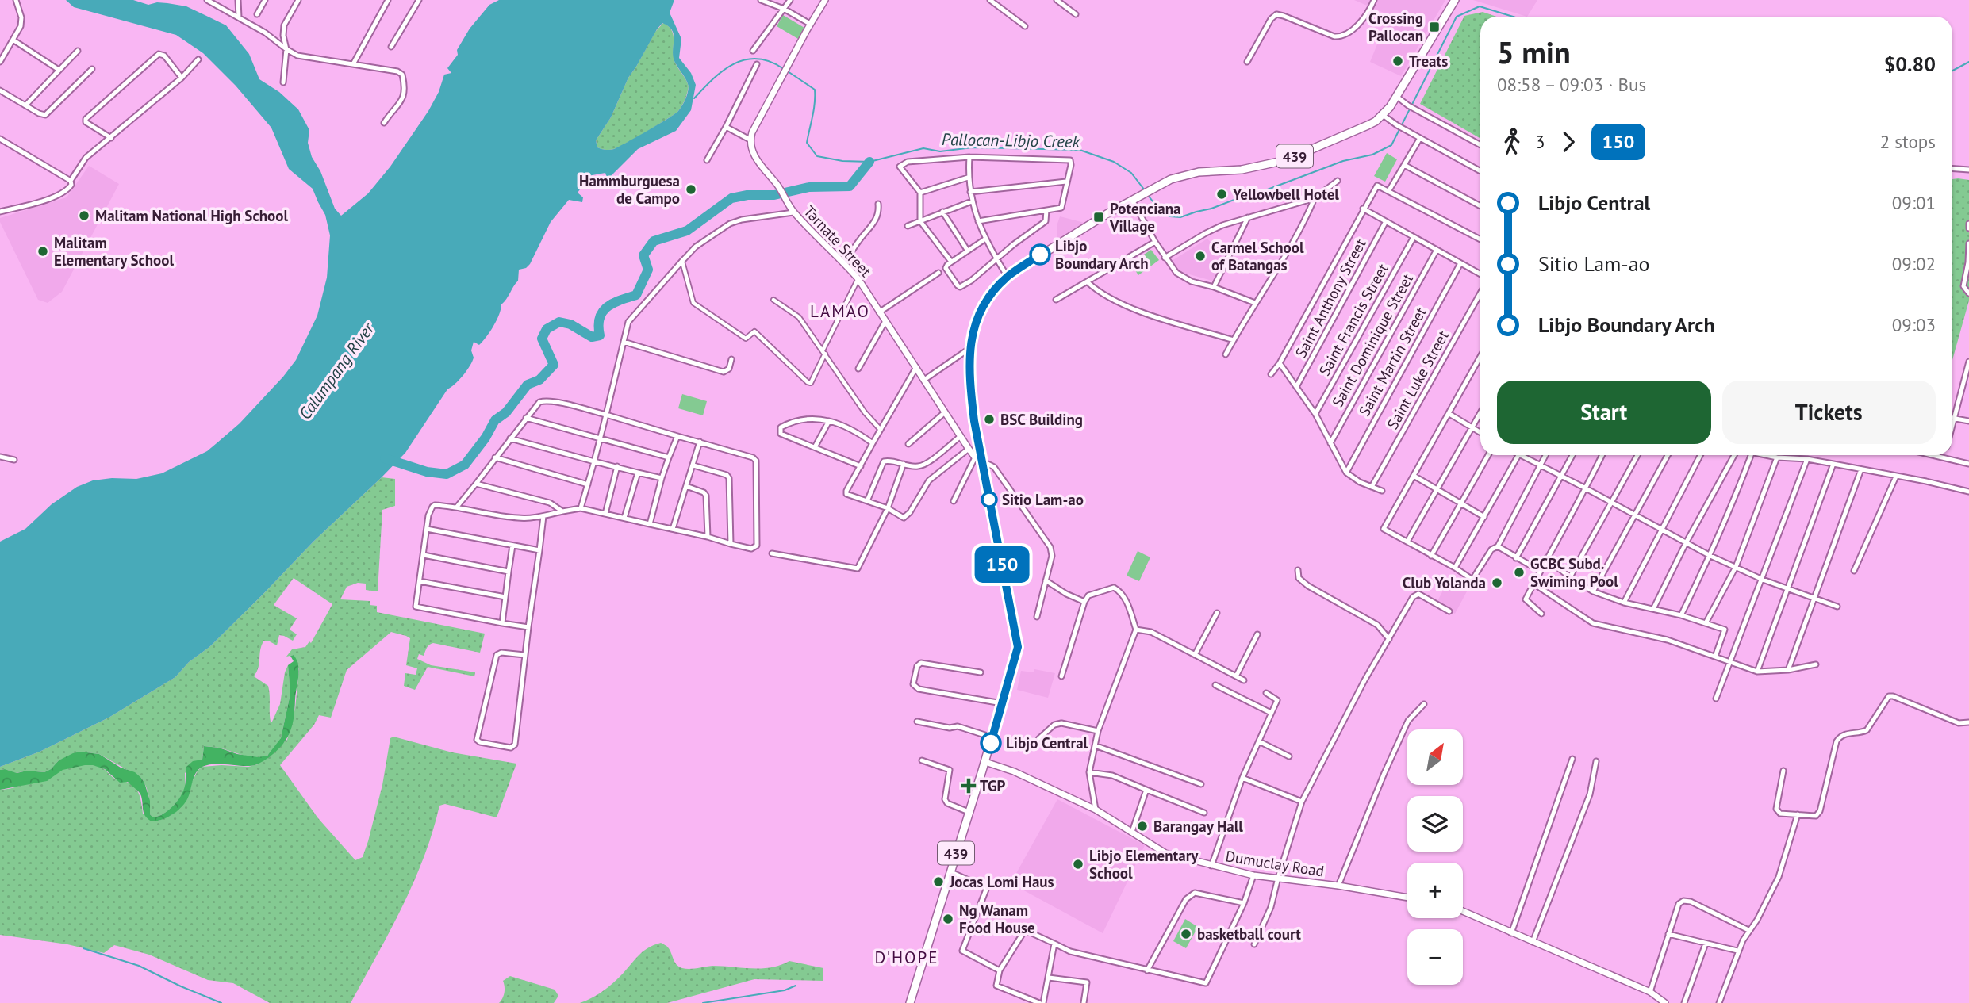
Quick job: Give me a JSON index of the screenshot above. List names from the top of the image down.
{
  "streets": {
    "main road": ["439"],
    "street": [
      "Tarnate Street",
      "Saint Anthony Street",
      "Saint Francis Street",
      "Saint Dominique Street",
      "Saint Martin Street",
      "Saint Luke Street",
      "Dumuclay Road"
    ]
  },
  "crossings": [
    ["439", "Tarnate Street"],
    ["439", "Dumuclay Road"]
  ],
  "districts": ["LAMAO", "D'HOPE"],
  "water": ["Pallocan-Libjo Creek", "Calumpang River"],
  "places": {
    "transit": ["Crossing Pallocan", "Potenciana Village"],
    "other": [
      "Treats",
      "Hammburguesa de Campo",
      "Yellowbell Hotel",
      "Malitam National High School",
      "Malitam Elementary School",
      "Libjo Boundary Arch",
      "Carmel School of Batangas",
      "BSC Building",
      "Sitio Lam-ao",
      "GCBC Subd. Swiming Pool",
      "Club Yolanda",
      "Libjo Central",
      "Barangay Hall",
      "Libjo Elementary School",
      "Jocas Lomi Haus",
      "Ng Wanam Food House",
      "basketball court"
    ],
    "health": ["TGP"]
  },
  "lines": ["bus line 150"],
  "north": "top right",
  "page": {
    "on_map": "150",
    "heading": ["5 min", "08:58 – 09:03 · Bus", "$0.80"],
    "legs": ["3", "150", "2 stops"],
    "list": [
      {
        "name": "Libjo Central",
        "value": "09:01"
      },
      {
        "name": "Sitio Lam-ao",
        "value": "09:02"
      },
      {
        "name": "Libjo Boundary Arch",
        "value": "09:03"
      }
    ],
    "buttons": ["Start", "Tickets"],
    "map_buttons": ["+", "−"]
  }
}
